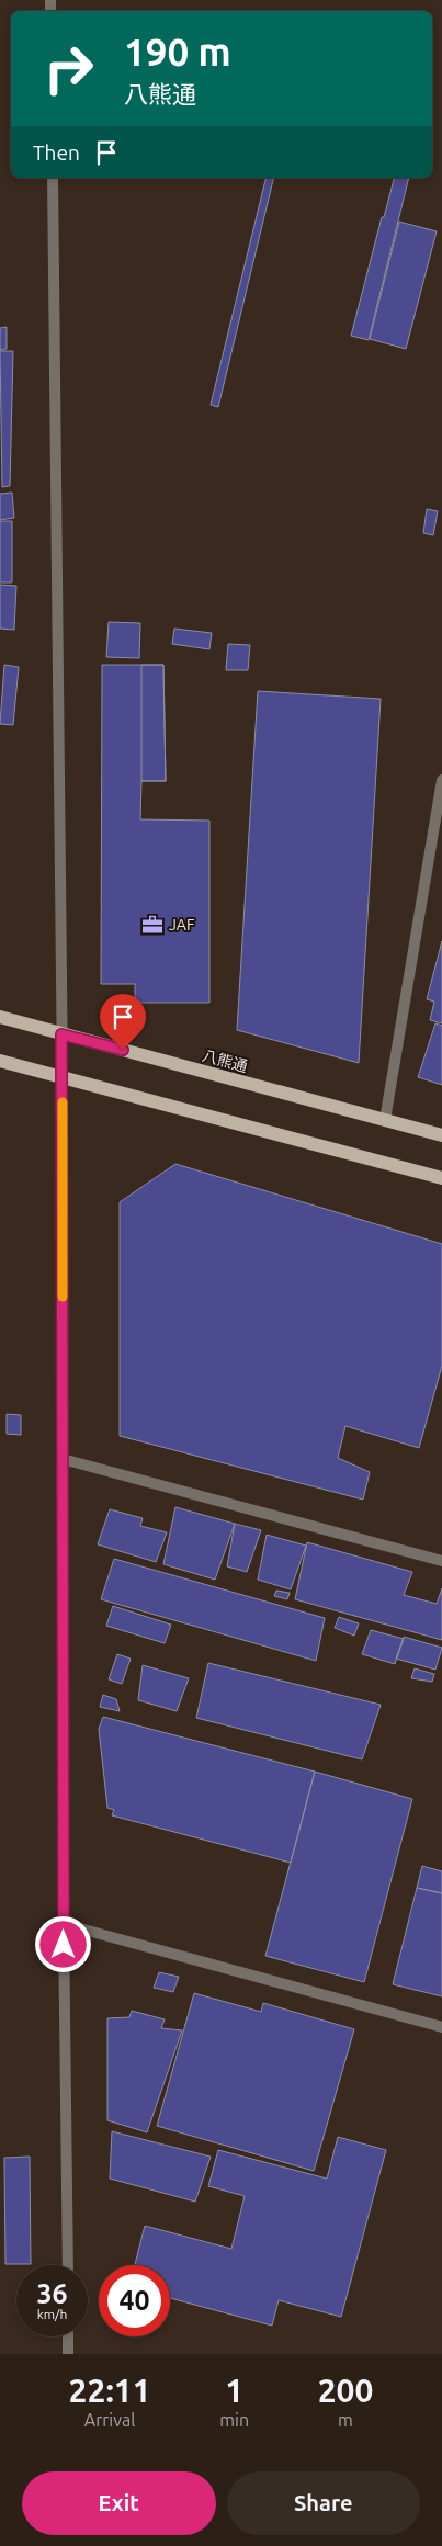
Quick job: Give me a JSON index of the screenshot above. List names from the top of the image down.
{
  "streets": {
    "main road": ["八熊通"]
  },
  "places": {
    "office": ["JAF"]
  },
  "page": {
    "turn": ["190 m", "八熊通"],
    "then": "Then",
    "speed": "36 km/h",
    "limit": "40",
    "eta": [
      "22:11",
      "Arrival",
      "1",
      "min",
      "200",
      "m"
    ],
    "buttons": ["Exit", "Share"]
  }
}
